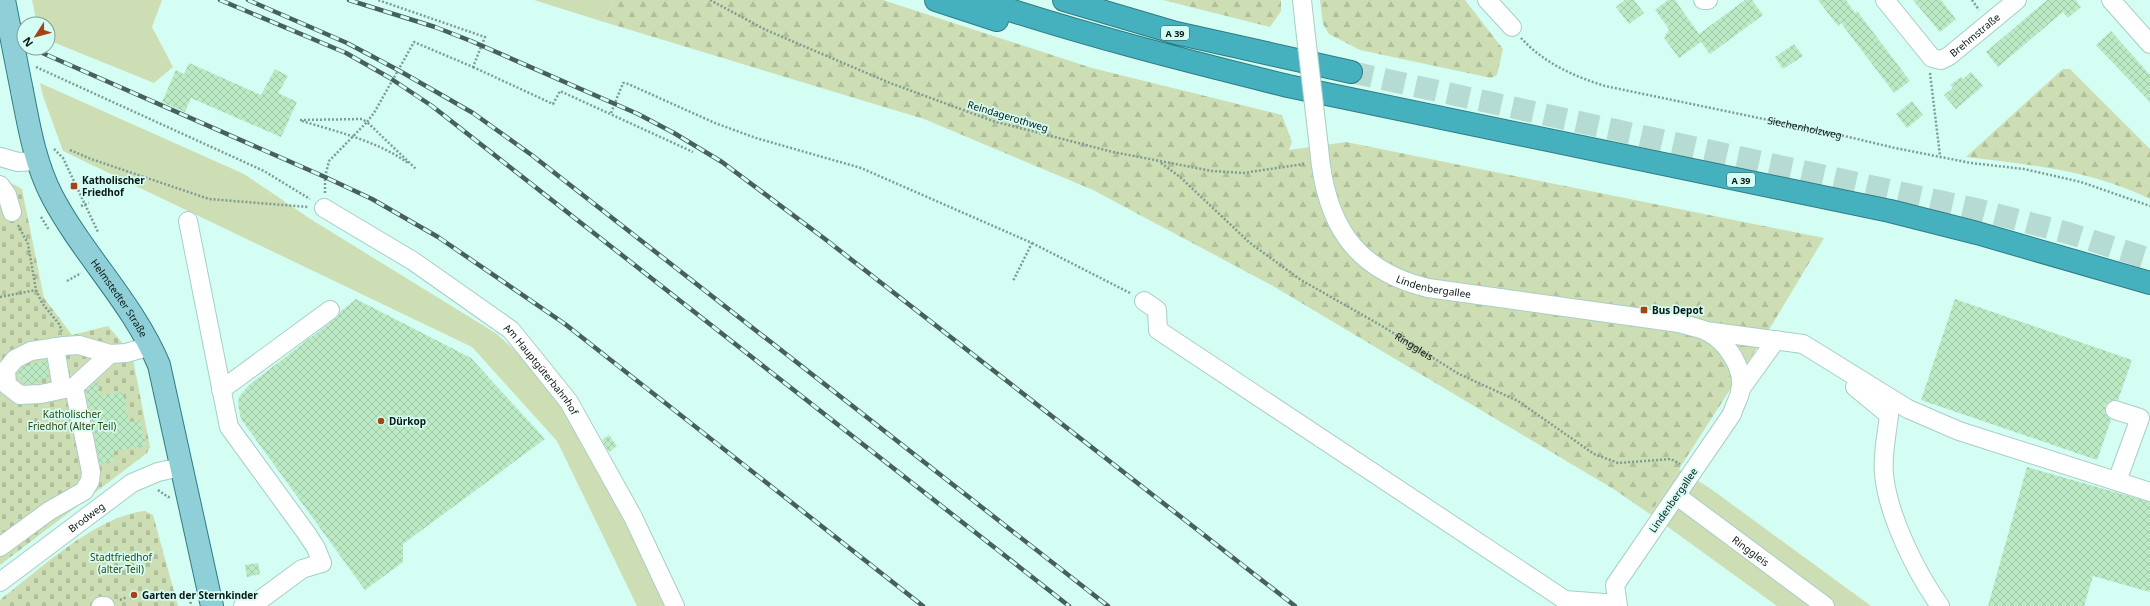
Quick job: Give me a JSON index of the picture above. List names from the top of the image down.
{
  "streets": {
    "highway": ["A 39"],
    "main road": ["Helmstedter Straße"],
    "street": [
      "Brehmstraße",
      "Lindenbergallee",
      "Ringgleis",
      "Am Hauptgüterbahnhof",
      "Brodweg"
    ],
    "path": ["Reindagerothweg", "Siechenholzweg"]
  },
  "crossings": [
    ["Reindagerothweg", "Lindenbergallee"],
    ["Reindagerothweg", "Ringgleis"],
    ["Lindenbergallee", "Ringgleis"],
    ["Helmstedter Straße", "Brodweg"]
  ],
  "parks": ["Katholischer Friedhof (Alter Teil)", "Stadtfriedhof (alter Teil)"],
  "places": {
    "transit": ["Katholischer Friedhof", "Bus Depot"],
    "other": ["Dürkop", "Garten der Sternkinder"]
  },
  "north": "bottom left"
}
